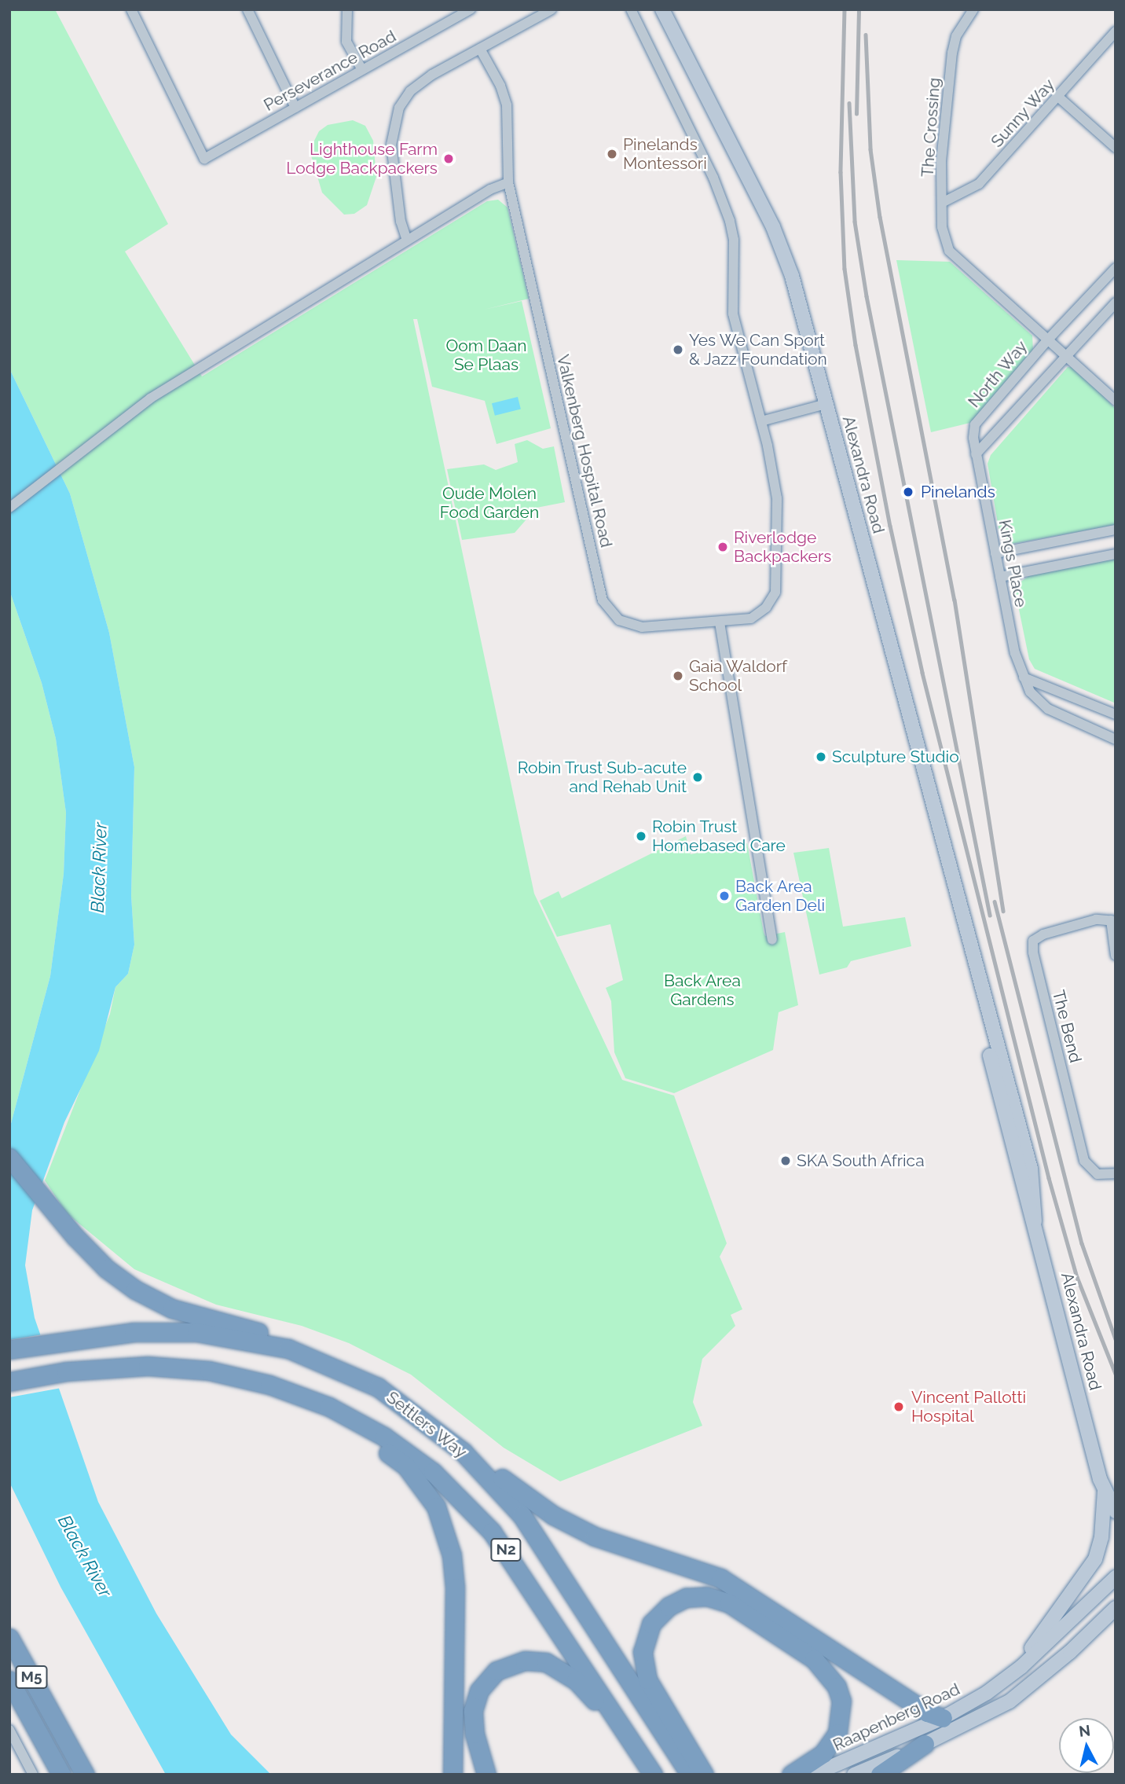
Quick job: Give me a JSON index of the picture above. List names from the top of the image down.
{
  "streets": {
    "highway": ["Settlers Way", "N2", "M5"],
    "street": [
      "Perseverance Road",
      "Sunny Way",
      "The Crossing",
      "North Way",
      "Valkenberg Hospital Road",
      "Alexandra Road",
      "Kings Place",
      "The Bend",
      "Raapenberg Road"
    ]
  },
  "crossings": [
    ["Sunny Way", "The Crossing"],
    ["The Crossing", "North Way"],
    ["North Way", "Kings Place"]
  ],
  "water": ["Black River"],
  "parks": ["Oom Daan Se Plaas", "Oude Molen Food Garden", "Back Area Gardens"],
  "places": [
    "Pinelands Montessori",
    "Lighthouse Farm Lodge Backpackers",
    "Yes We Can Sport & Jazz Foundation",
    "Pinelands",
    "Riverlodge Backpackers",
    "Gaia Waldorf School",
    "Sculpture Studio",
    "Robin Trust Sub-acute and Rehab Unit",
    "Robin Trust Homebased Care",
    "Back Area Garden Deli",
    "SKA South Africa",
    "Vincent Pallotti Hospital"
  ],
  "north": "top"
}
